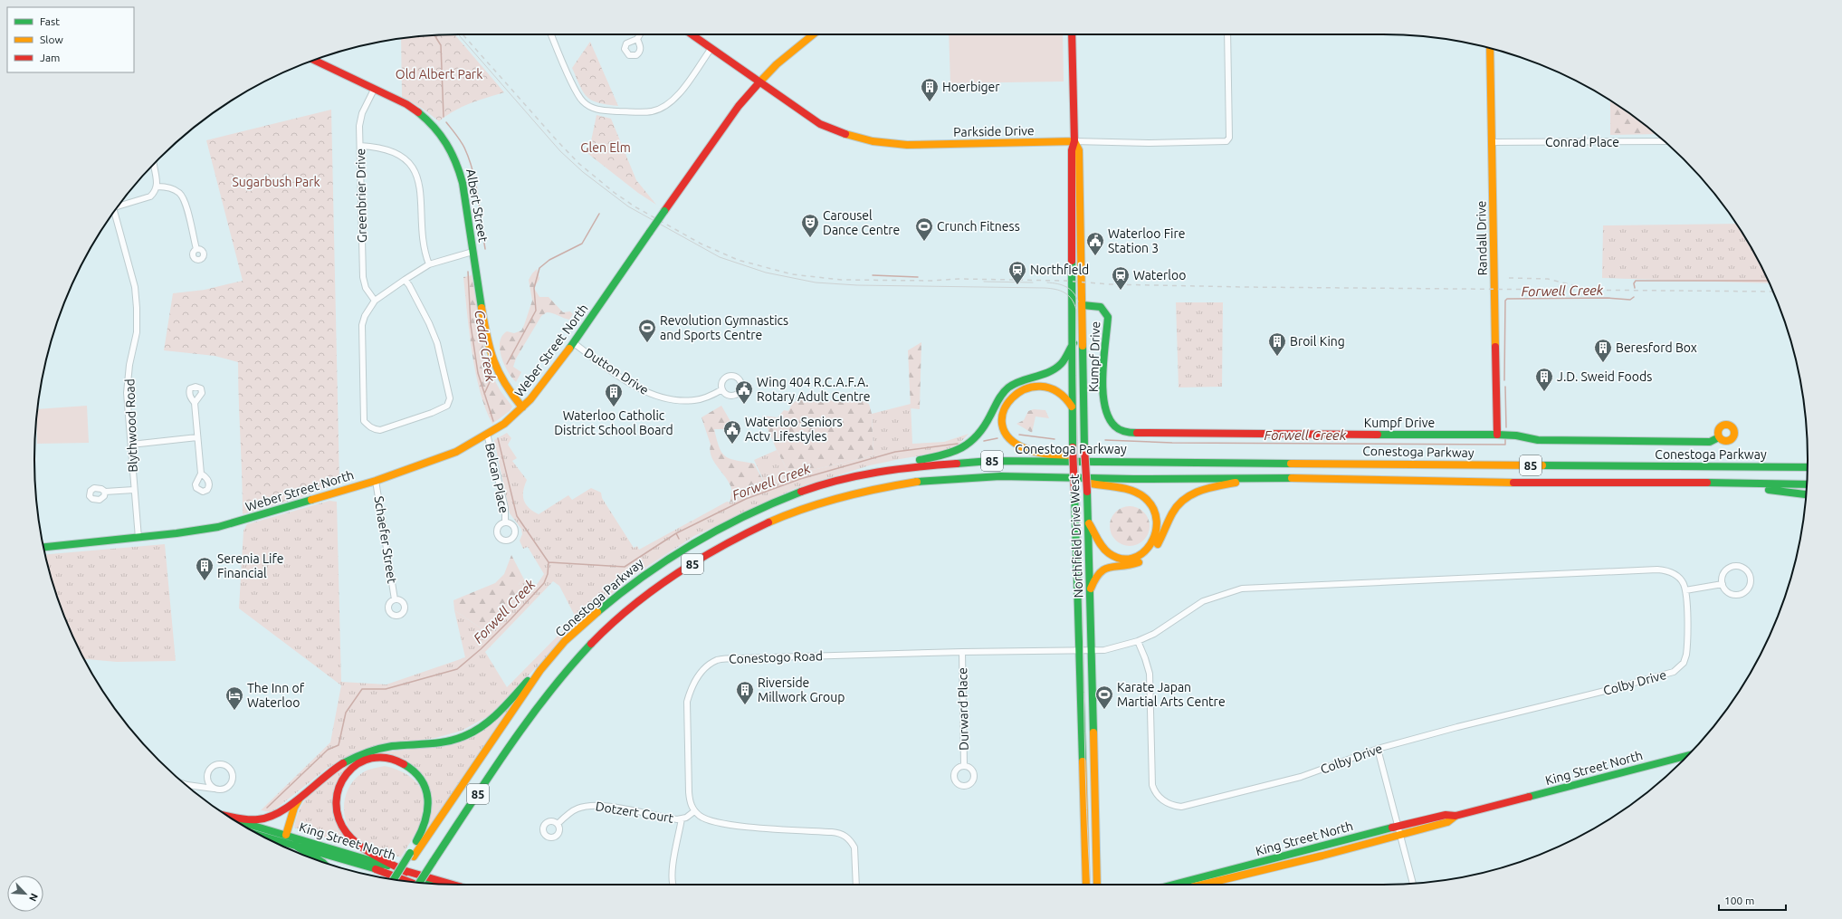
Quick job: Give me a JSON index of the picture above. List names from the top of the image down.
{
  "streets": {
    "main road": [
      "Parkside Drive",
      "Albert Street",
      "Randall Drive",
      "Weber Street North",
      "Kumpf Drive",
      "Conestoga Parkway",
      "85",
      "Northfield Drive West",
      "King Street North"
    ],
    "street": [
      "Conrad Place",
      "Greenbrier Drive",
      "Dutton Drive",
      "Blythwood Road",
      "Belcan Place",
      "Schaefer Street",
      "Conestogo Road",
      "Colby Drive",
      "Durward Place",
      "Dotzert Court"
    ]
  },
  "crossings": [
    ["Parkside Drive", "Weber Street North"],
    ["Parkside Drive", "Northfield Drive West"],
    ["Conrad Place", "Randall Drive"],
    ["Greenbrier Drive", "Albert Street"],
    ["Albert Street", "Weber Street North"],
    ["Randall Drive", "Kumpf Drive"],
    ["Weber Street North", "Dutton Drive"],
    ["Weber Street North", "Blythwood Road"],
    ["Weber Street North", "Belcan Place"],
    ["Weber Street North", "Schaefer Street"],
    ["Kumpf Drive", "Northfield Drive West"],
    ["Northfield Drive West", "Conestogo Road"],
    ["Conestogo Road", "Durward Place"],
    ["Conestogo Road", "Dotzert Court"]
  ],
  "water": ["Forwell Creek", "Cedar Creek"],
  "parks": ["Old Albert Park", "Glen Elm", "Sugarbush Park"],
  "places": {
    "building": [
      "Hoerbiger",
      "Broil King",
      "Beresford Box",
      "J.D. Sweid Foods",
      "Waterloo Catholic District School Board",
      "Serenia Life Financial",
      "Riverside Millwork Group"
    ],
    "theatre": ["Carousel Dance Centre"],
    "sports": ["Crunch Fitness", "Revolution Gymnastics and Sports Centre", "Karate Japan Martial Arts Centre"],
    "public building": ["Waterloo Fire Station 3", "Wing 404 R.C.A.F.A. Rotary Adult Centre", "Waterloo Seniors Actv Lifestyles"],
    "station": ["Northfield", "Waterloo"],
    "hotel": ["The Inn of Waterloo"]
  },
  "legend": ["Fast", "Slow", "Jam"],
  "scale_bar": "100 m",
  "north": "bottom right"
}
